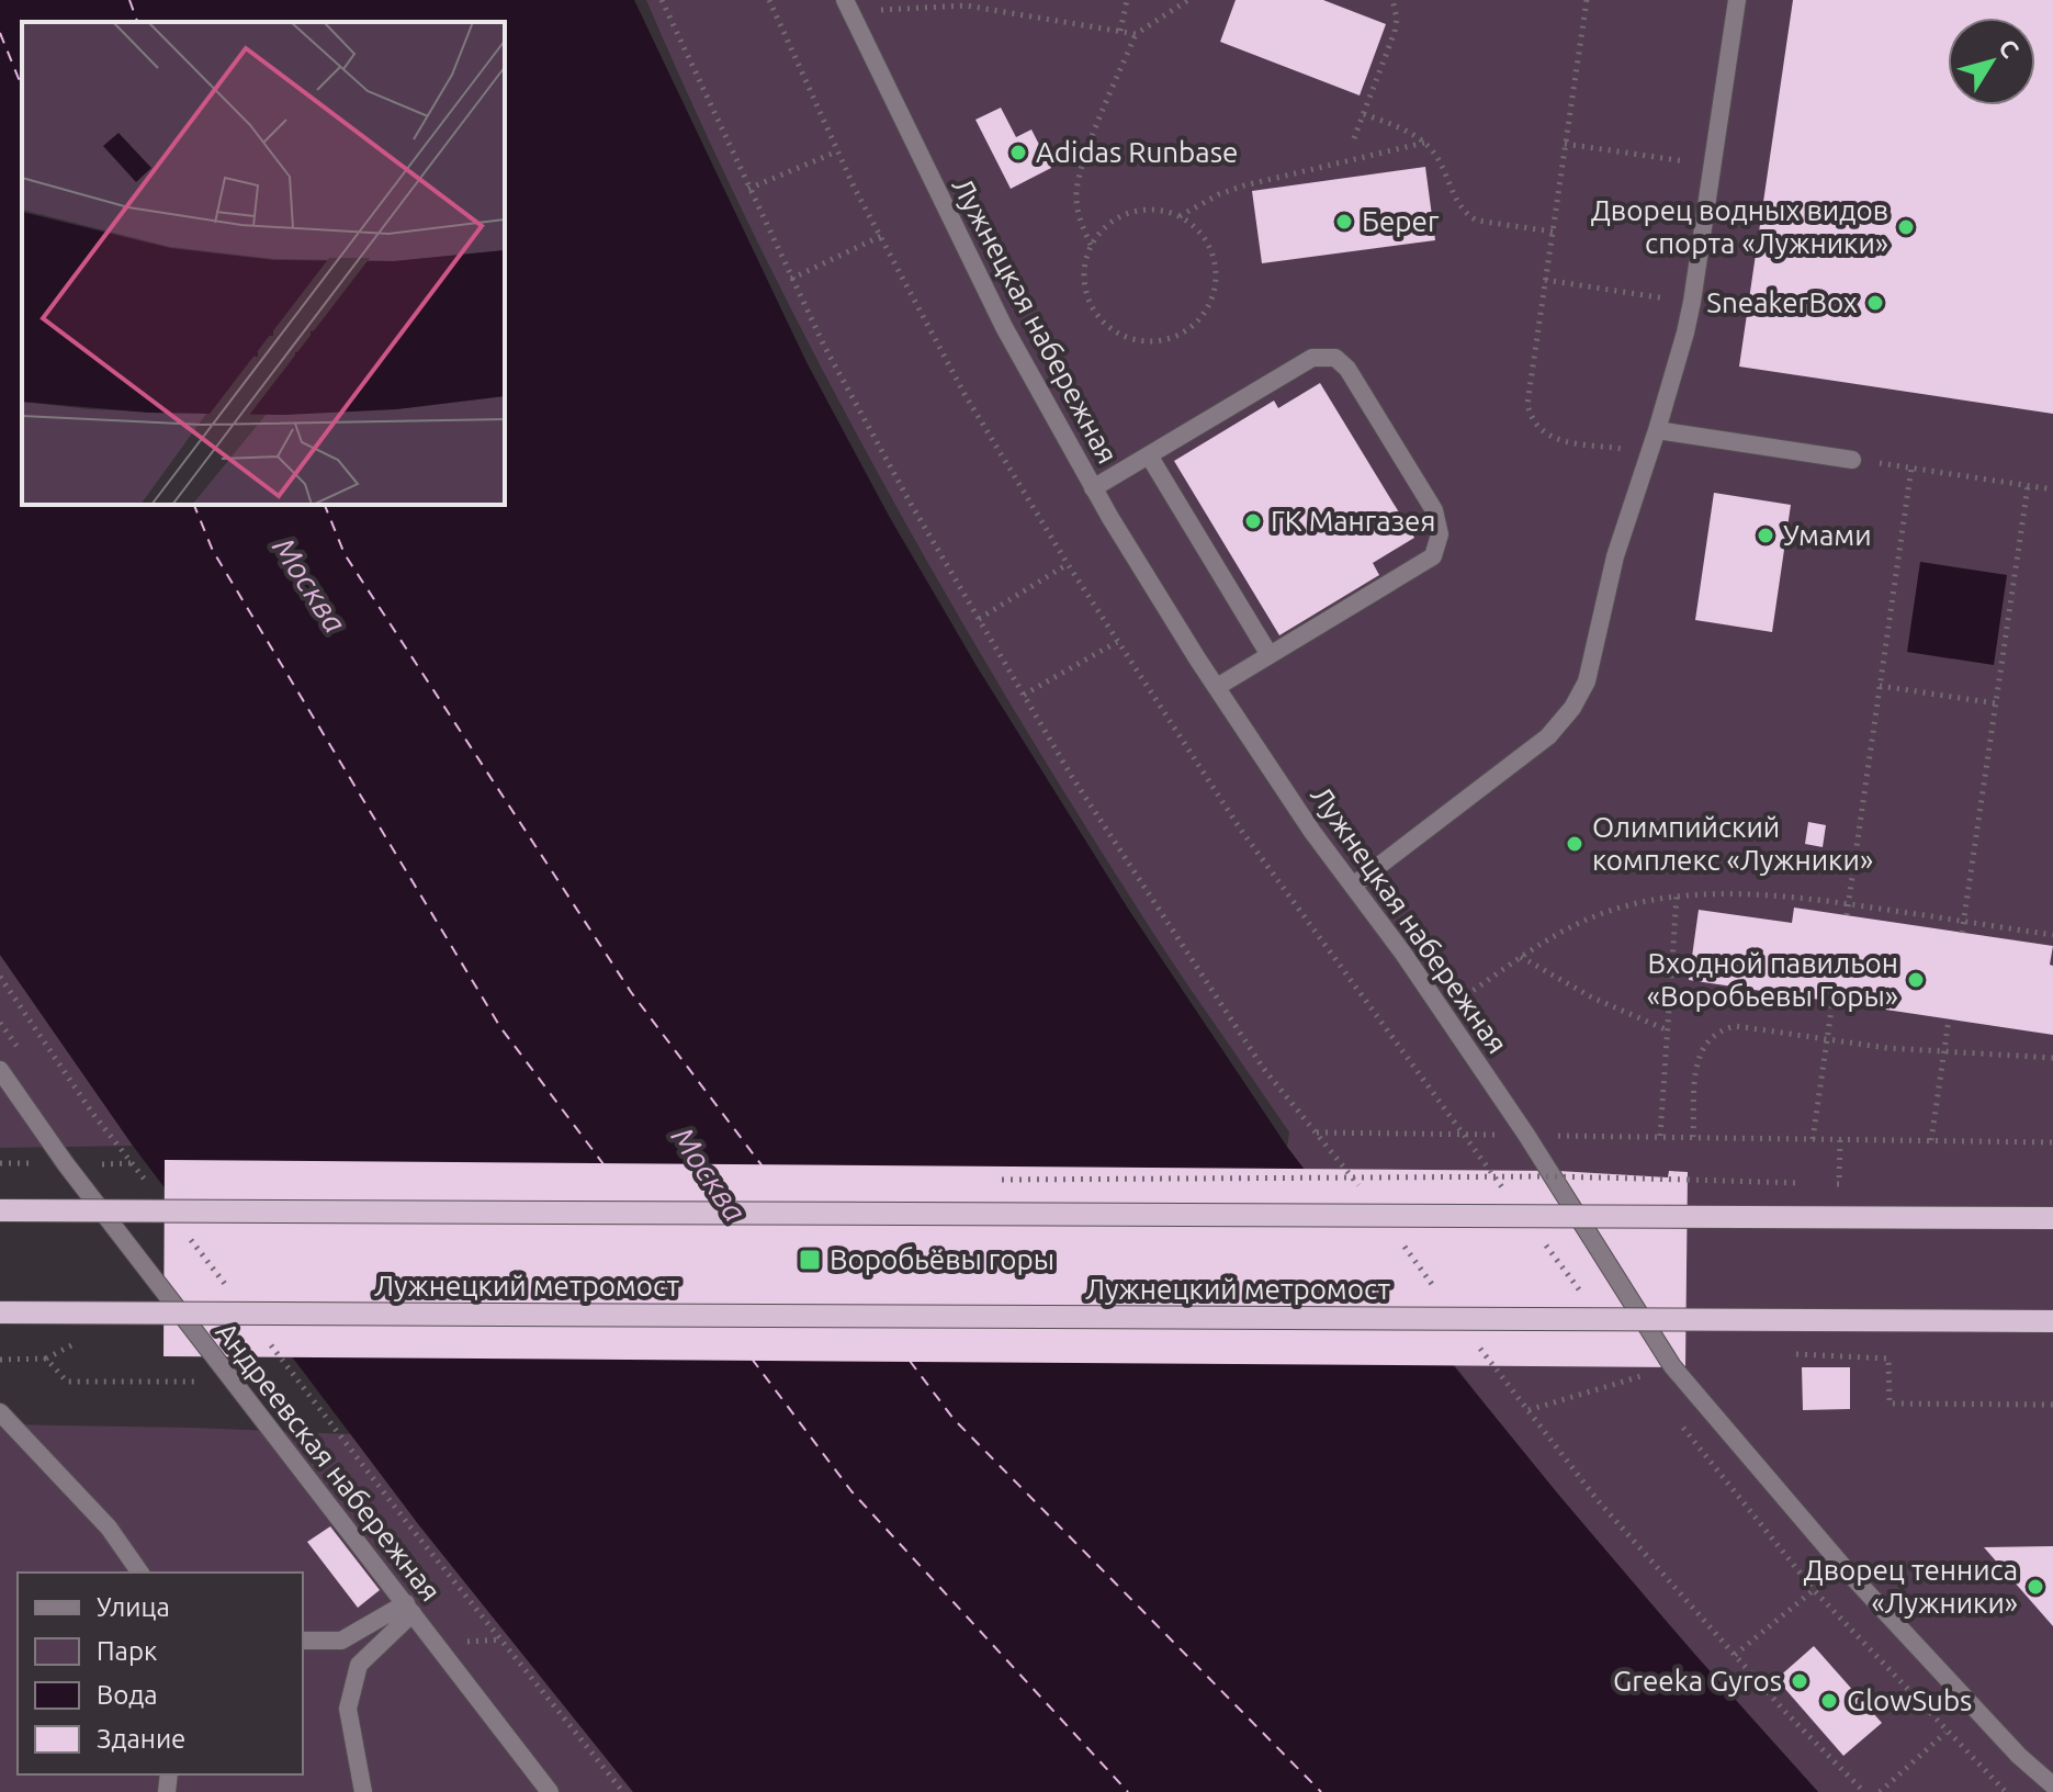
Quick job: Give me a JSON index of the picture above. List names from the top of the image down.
{
  "streets": {
    "main road": ["Лужнецкий метромост"],
    "street": ["Лужнецкая набережная", "Андреевская набережная"]
  },
  "water": ["Москва"],
  "places": {
    "other": [
      "Adidas Runbase",
      "Берег",
      "Дворец водных видов спорта «Лужники»",
      "SneakerBox",
      "ГК Мангазея",
      "Умами",
      "Олимпийский комплекс «Лужники»",
      "Входной павильон «Воробьевы Горы»",
      "Дворец тенниса «Лужники»",
      "Greeka Gyros",
      "GlowSubs"
    ],
    "transit": ["Воробьёвы горы"]
  },
  "legend": [
    "Улица",
    "Парк",
    "Вода",
    "Здание"
  ],
  "north": "top right"
}
